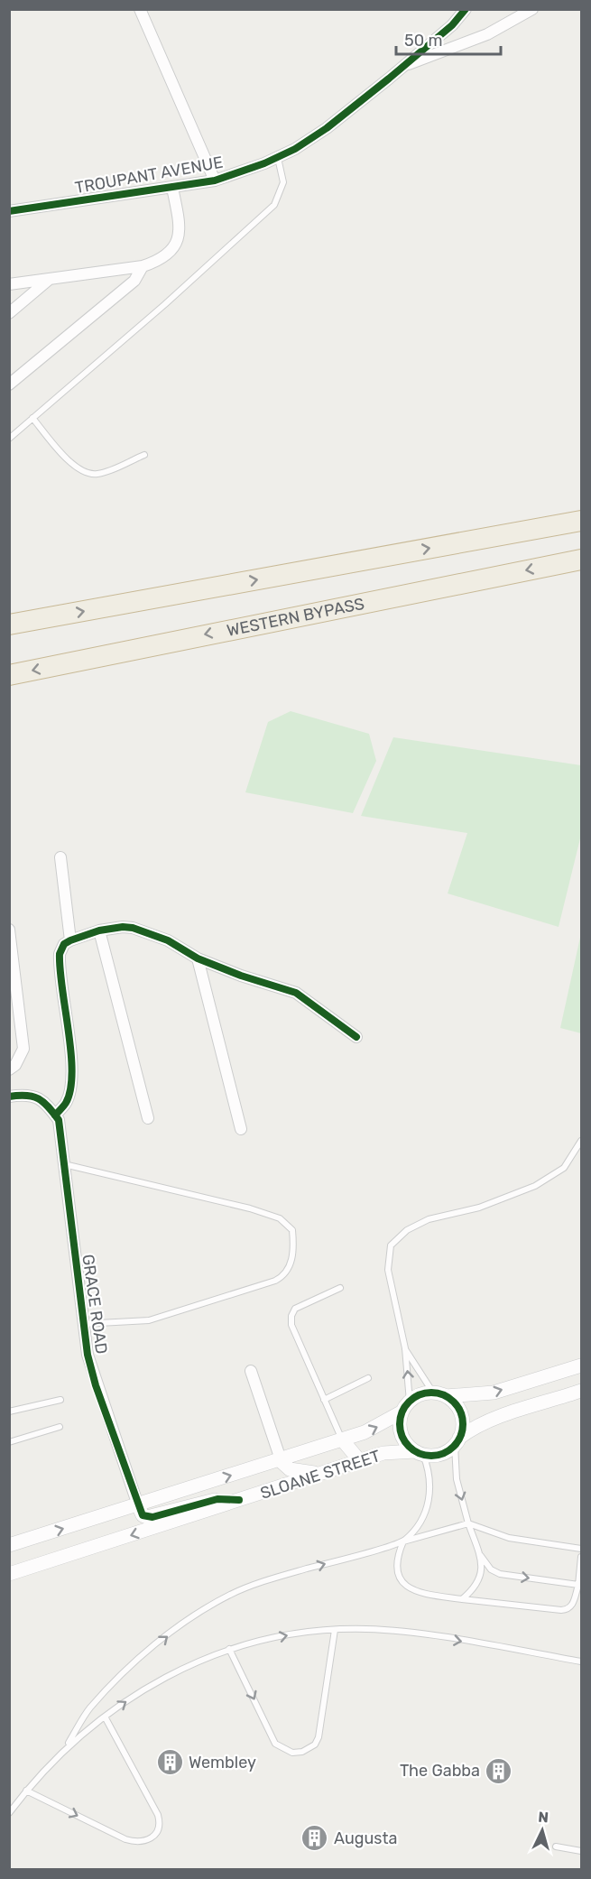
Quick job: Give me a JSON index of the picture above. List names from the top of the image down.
{
  "streets": {
    "highway": ["WESTERN BYPASS"],
    "street": ["TROUPANT AVENUE", "GRACE ROAD", "SLOANE STREET"]
  },
  "crossings": [
    ["GRACE ROAD", "SLOANE STREET"]
  ],
  "places": {
    "building": ["Wembley", "The Gabba", "Augusta"]
  },
  "scale_bar": "50 m",
  "north": "top"
}
